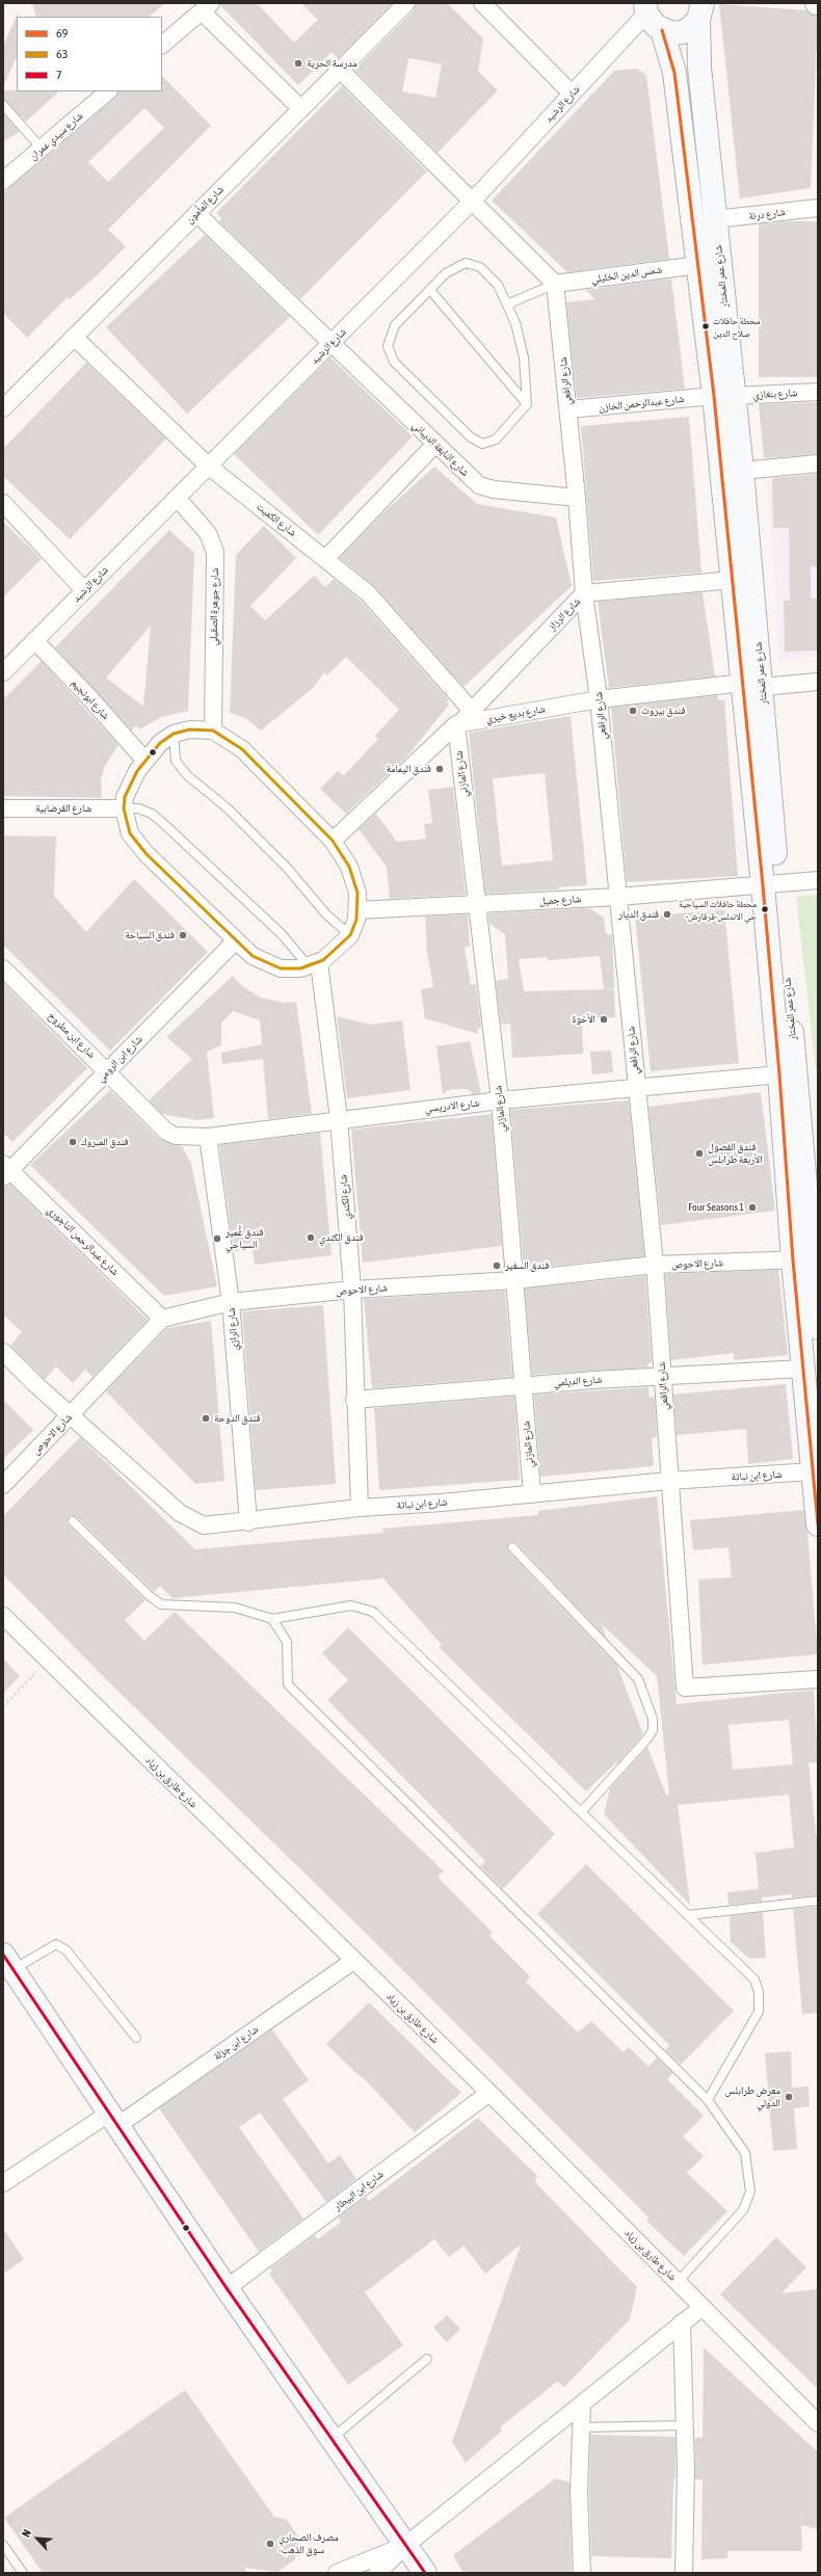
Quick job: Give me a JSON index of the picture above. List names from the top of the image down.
{
  "streets": {
    "main road": ["شارع عمر المختار"],
    "street": [
      "شارع الرشيد",
      "شارع سيدي عمران",
      "شارع المأمون",
      "شارع درنة",
      "شمس الدين الخليلي",
      "شارع الرافعي",
      "شارع بنغازي",
      "شارع عبدالرحمن الخازن",
      "شارع النابغة الديباني",
      "شارع الكميت",
      "شارع جوهرة الصقيلي",
      "شارع الرزاز",
      "شارع ابونجيم",
      "شارع بديع خيري",
      "شارع المازني",
      "شارع القرضابية",
      "شارع جميل",
      "شارع ابن مطروح",
      "شارع ابن الرومي",
      "شارع الادريسي",
      "شارع الكندي",
      "شارع عبدالرحمن التاجوري",
      "شارع الاحوص",
      "شارع الرازي",
      "شارع الديلمي",
      "شارع ابن نباتة",
      "شارع طارق بن زياد",
      "شارع ابن جزلة",
      "شارع ابن البيطار"
    ]
  },
  "crossings": [
    ["شارع الرشيد", "شارع النابغة الديباني"],
    ["شارع الرشيد", "شارع الكميت"],
    ["شارع الرشيد", "شارع جوهرة الصقيلي"],
    ["شارع الرشيد", "شارع ابونجيم"],
    ["شارع المأمون", "شارع النابغة الديباني"],
    ["شارع المأمون", "شارع الكميت"],
    ["شارع درنة", "شارع عمر المختار"],
    ["شمس الدين الخليلي", "شارع عمر المختار"],
    ["شمس الدين الخليلي", "شارع الرافعي"],
    ["شارع عمر المختار", "شارع بنغازي"],
    ["شارع عمر المختار", "شارع عبدالرحمن الخازن"],
    ["شارع عمر المختار", "شارع الرزاز"],
    ["شارع عمر المختار", "شارع بديع خيري"],
    ["شارع عمر المختار", "شارع جميل"],
    ["شارع عمر المختار", "شارع الادريسي"],
    ["شارع عمر المختار", "شارع الاحوص"],
    ["شارع عمر المختار", "شارع الديلمي"],
    ["شارع عمر المختار", "شارع ابن نباتة"],
    ["شارع الرافعي", "شارع عبدالرحمن الخازن"],
    ["شارع الرافعي", "شارع النابغة الديباني"],
    ["شارع الرافعي", "شارع الرزاز"],
    ["شارع الرافعي", "شارع بديع خيري"],
    ["شارع الرافعي", "شارع جميل"],
    ["شارع الرافعي", "شارع الادريسي"],
    ["شارع الرافعي", "شارع الاحوص"],
    ["شارع الرافعي", "شارع الديلمي"],
    ["شارع الرافعي", "شارع ابن نباتة"],
    ["شارع بنغازي", "شارع عبدالرحمن الخازن"],
    ["شارع الكميت", "شارع الرزاز"],
    ["شارع الرزاز", "شارع بديع خيري"],
    ["شارع الرزاز", "شارع المازني"],
    ["شارع بديع خيري", "شارع المازني"],
    ["شارع المازني", "شارع جميل"],
    ["شارع المازني", "شارع الادريسي"],
    ["شارع المازني", "شارع الاحوص"],
    ["شارع المازني", "شارع الديلمي"],
    ["شارع المازني", "شارع ابن نباتة"],
    ["شارع ابن مطروح", "شارع ابن الرومي"],
    ["شارع ابن مطروح", "شارع الادريسي"],
    ["شارع ابن الرومي", "شارع عبدالرحمن التاجوري"],
    ["شارع الادريسي", "شارع الكندي"],
    ["شارع الادريسي", "شارع الرازي"],
    ["شارع الكندي", "شارع الاحوص"],
    ["شارع الكندي", "شارع الديلمي"],
    ["شارع الكندي", "شارع ابن نباتة"],
    ["شارع عبدالرحمن التاجوري", "شارع الاحوص"],
    ["شارع الاحوص", "شارع الرازي"],
    ["شارع الاحوص", "شارع ابن نباتة"],
    ["شارع الرازي", "شارع ابن نباتة"],
    ["شارع طارق بن زياد", "شارع ابن جزلة"],
    ["شارع طارق بن زياد", "شارع ابن البيطار"]
  ],
  "places": [
    "مدرسة الحرية",
    "محطة حافلات صلاح الدين",
    "فندق بيروت",
    "فندق اليمامة",
    "محطة حافلات السياحية -حي الاندلس-قرقارش",
    "فندق الديار",
    "فندق السياحة",
    "الأخوة",
    "فندق المبروك",
    "فندق الفصول الأربعة طرابلس",
    "Four Seasons 1",
    "فندق الكندي",
    "فندق عُُمير السياحي",
    "فندق السفير",
    "فندق الدوحة",
    "معرض طرابلس الدولي",
    "مصرف الصحاري -سوق الذهب"
  ],
  "lines": ["transit line 69", "transit line 63", "transit line 7"],
  "legend": ["69", "63", "7"],
  "north": "top left"
}
